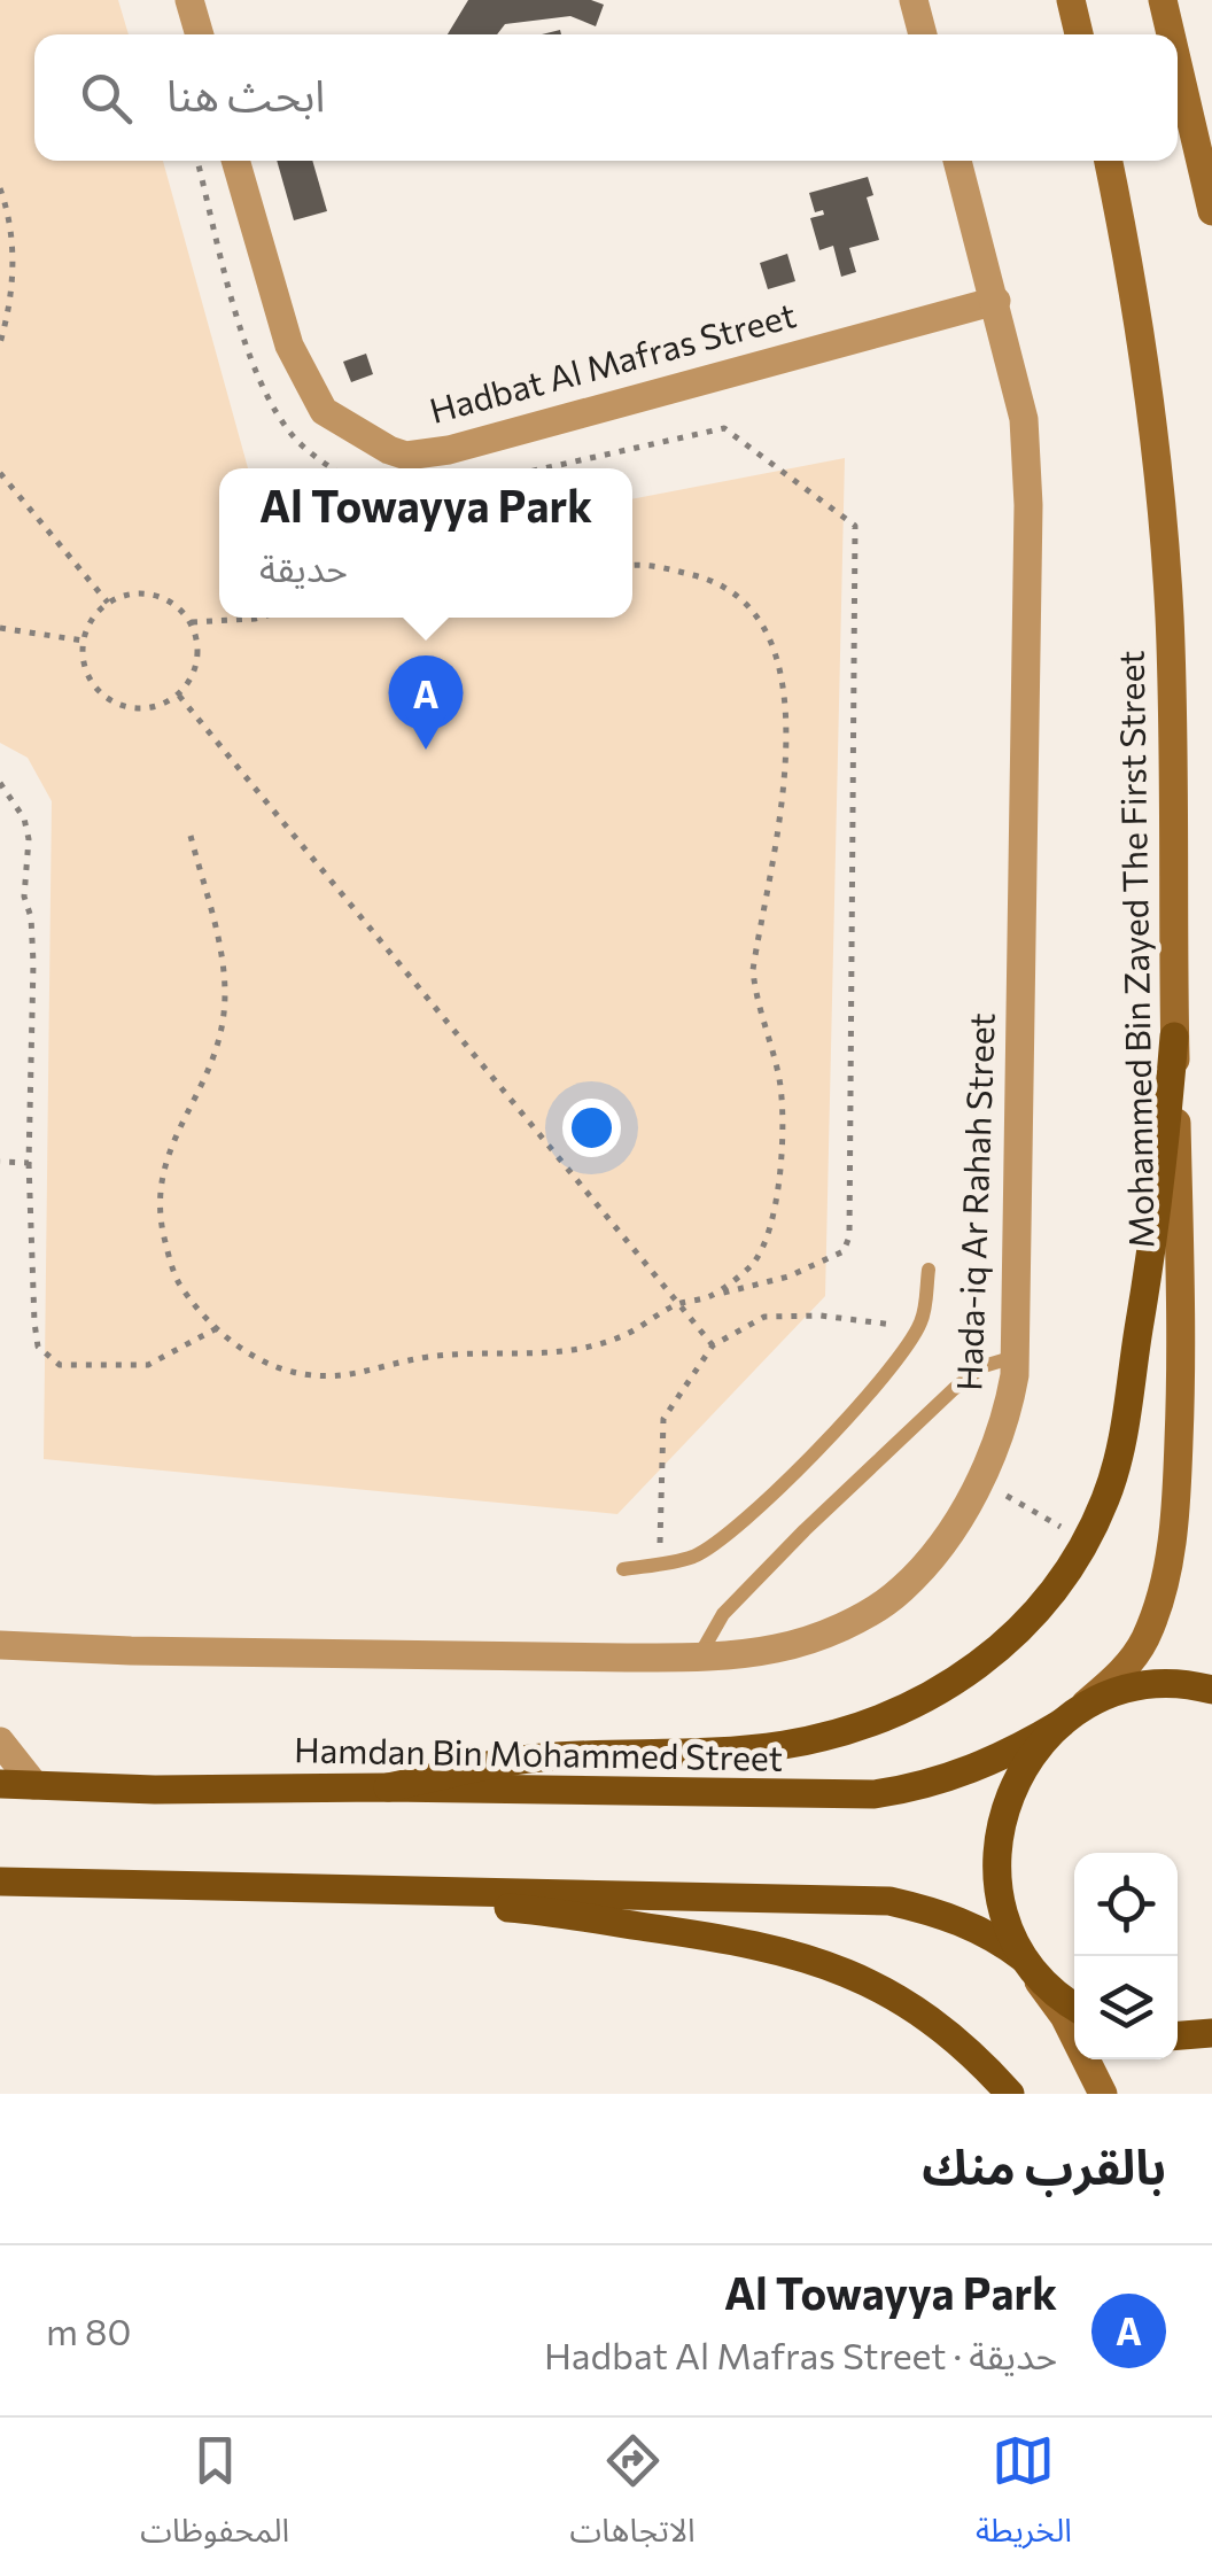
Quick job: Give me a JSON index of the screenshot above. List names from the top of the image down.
{
  "streets": {
    "main road": ["Mohammed Bin Zayed The First Street", "Hamdan Bin Mohammed Street"],
    "street": ["Hadbat Al Mafras Street", "Hada-iq Ar Rahah Street"]
  },
  "crossings": [
    ["Hadbat Al Mafras Street", "Hada-iq Ar Rahah Street"],
    ["Mohammed Bin Zayed The First Street", "Hamdan Bin Mohammed Street"]
  ],
  "page": {
    "search": "ابحث هنا",
    "popup": ["Al Towayya Park", "حديقة"],
    "pins": "A",
    "heading": "بالقرب منك",
    "list": [
      {
        "mark": "A",
        "name": "Al Towayya Park",
        "note": "حديقة · Hadbat Al Mafras Street",
        "value": "80 m"
      }
    ],
    "nav": ["الخريطة", "الاتجاهات", "المحفوظات"]
  }
}
